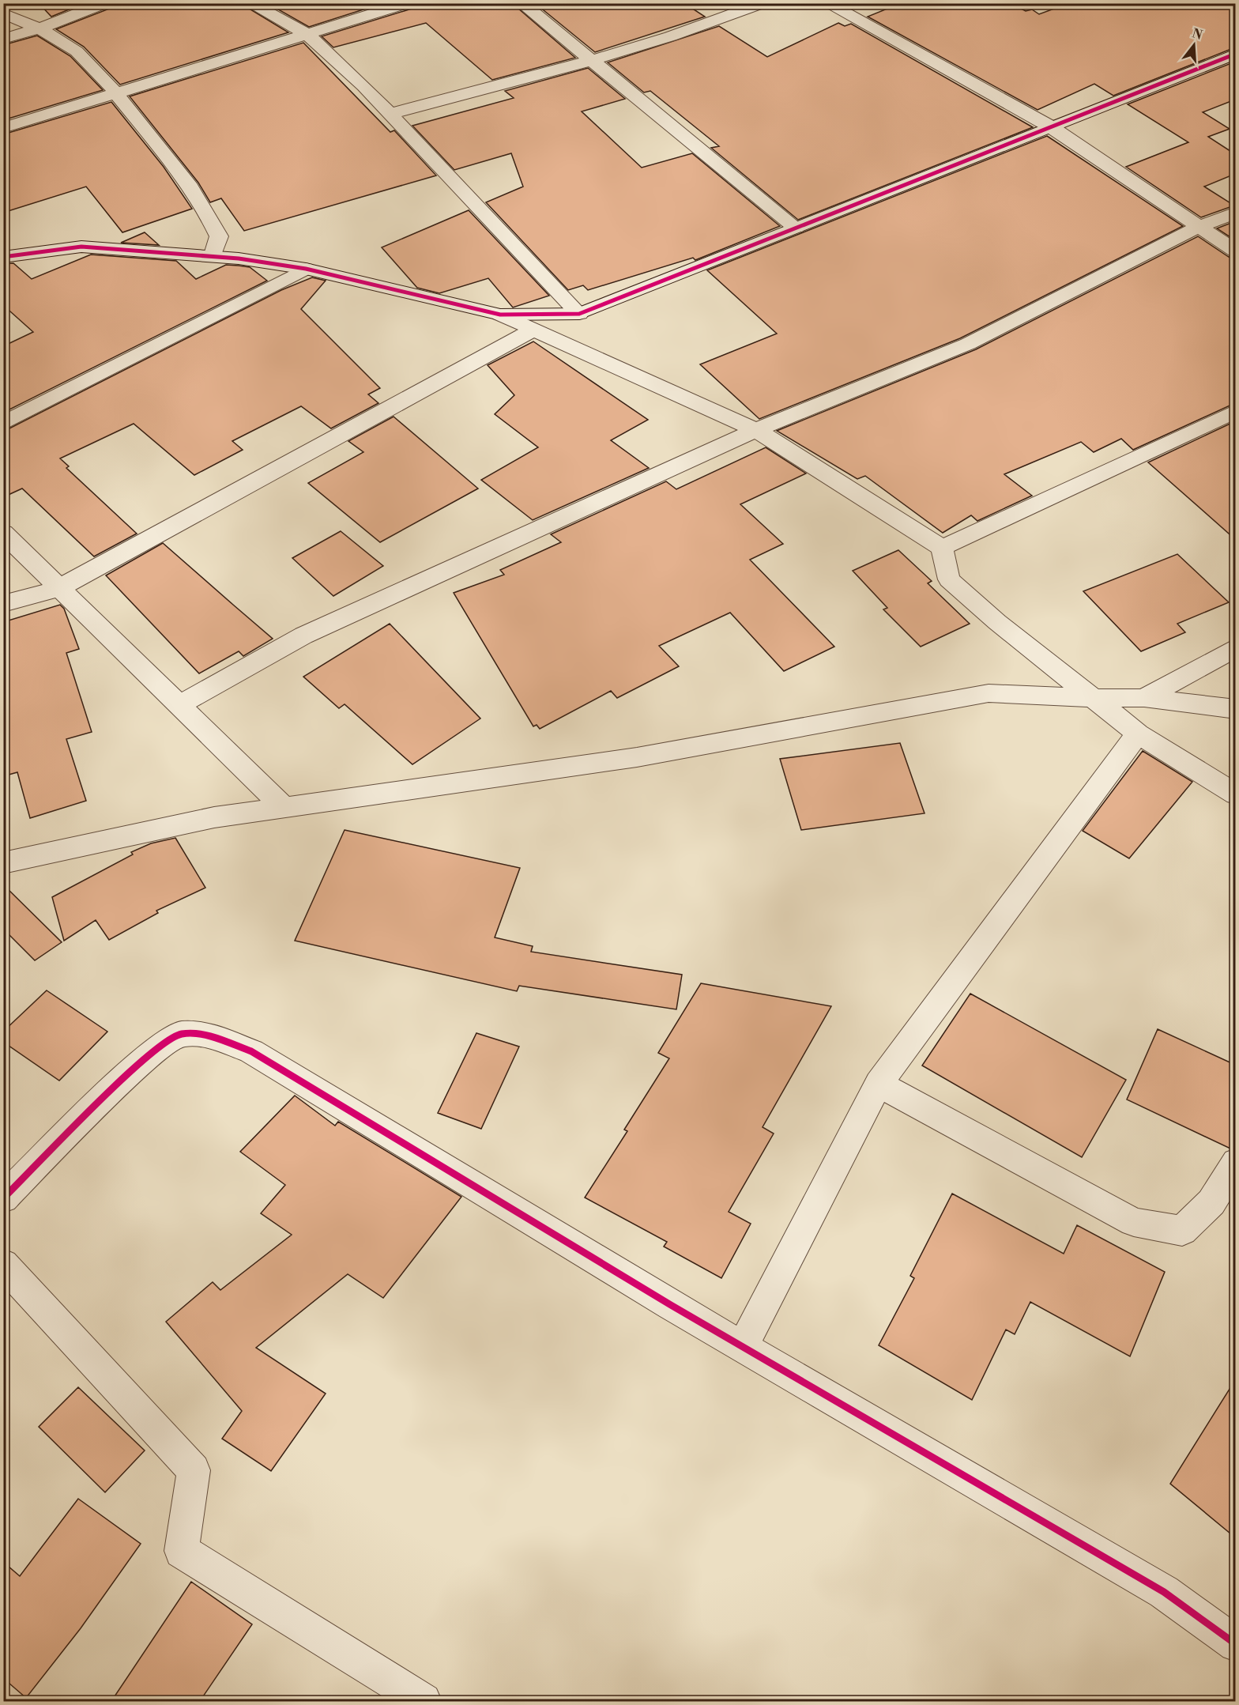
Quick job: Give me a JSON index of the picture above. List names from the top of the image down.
{
  "north": "top"
}
